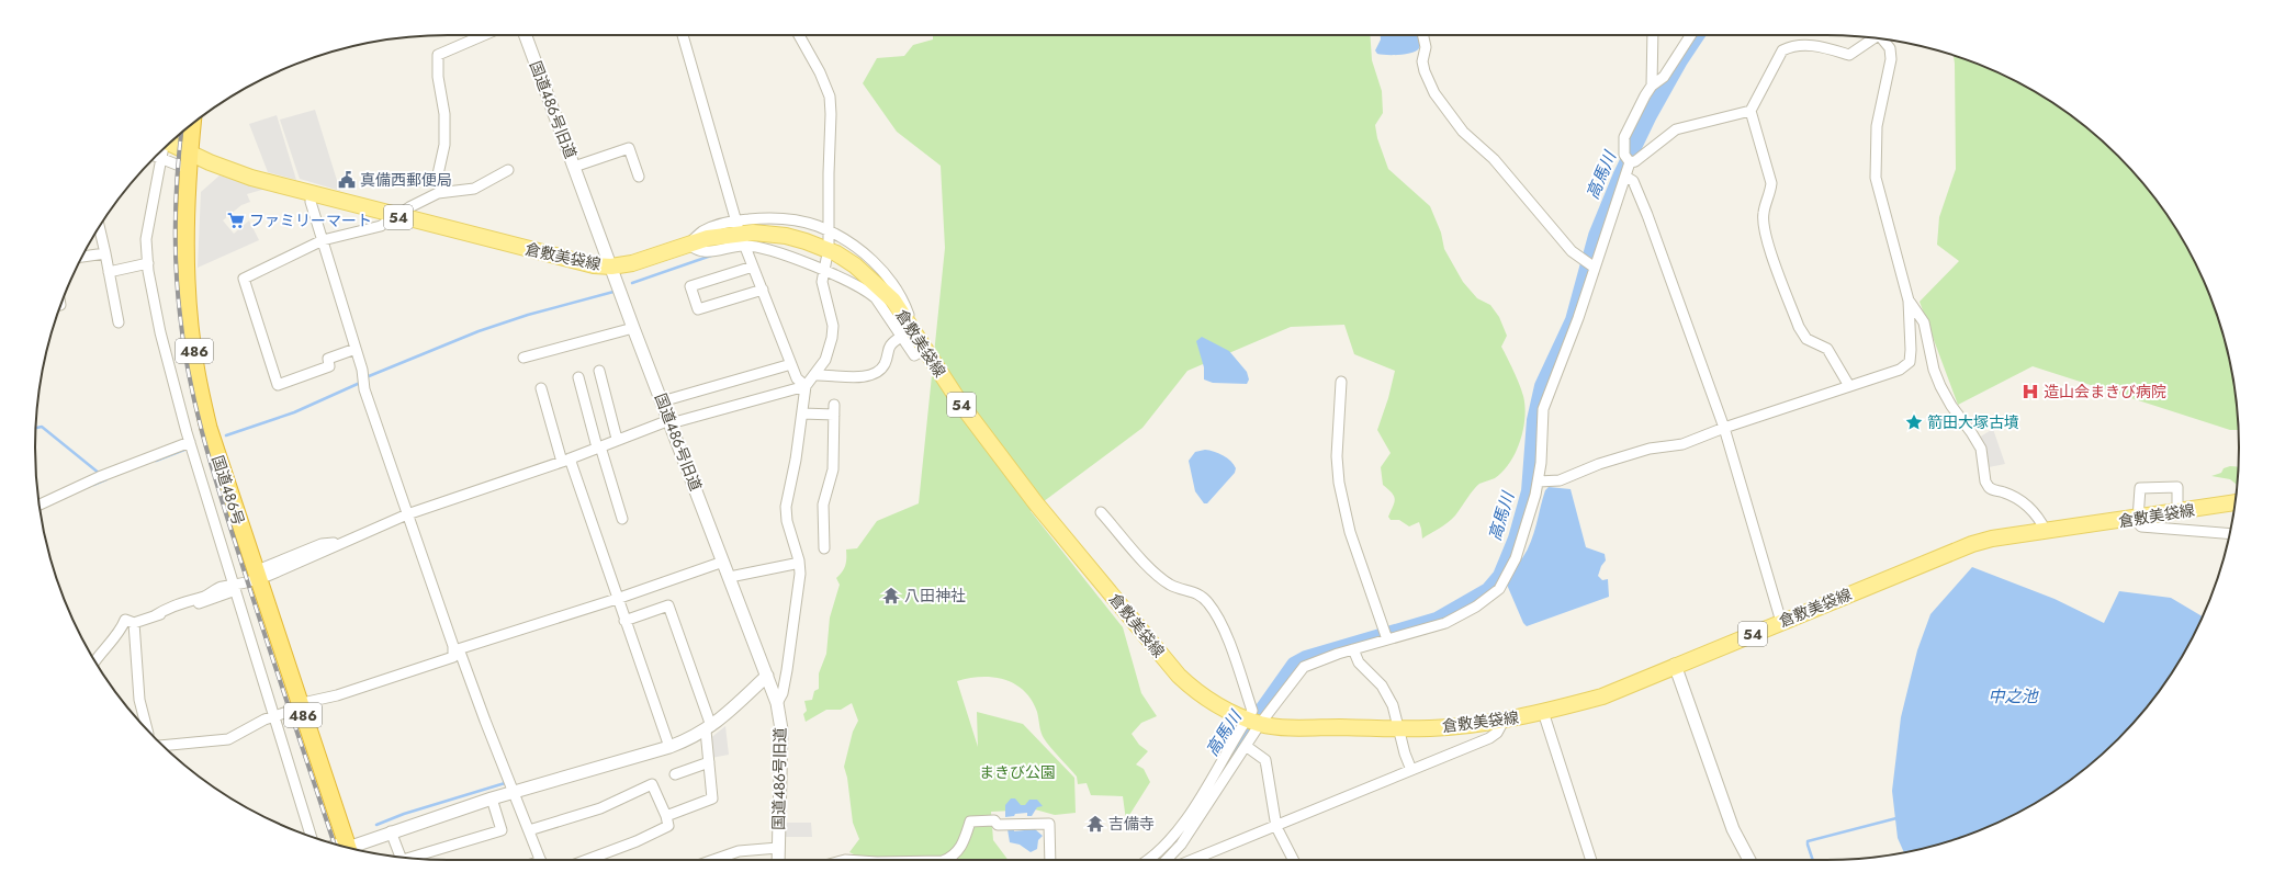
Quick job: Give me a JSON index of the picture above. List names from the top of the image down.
{
  "streets": {
    "highway": ["486", "国道486号"],
    "main road": ["54", "倉敷美袋線"],
    "street": ["国道486号旧道"]
  },
  "crossings": [
    ["国道486号旧道", "倉敷美袋線"],
    ["倉敷美袋線", "国道486号"]
  ],
  "water": ["高馬川", "中之池"],
  "parks": ["まきび公園"],
  "places": {
    "public building": ["真備西郵便局"],
    "supermarket": ["ファミリーマート"],
    "hospital": ["造山会まきび病院"],
    "place": ["箭田大塚古墳"],
    "temple": ["八田神社", "吉備寺"]
  }
}
